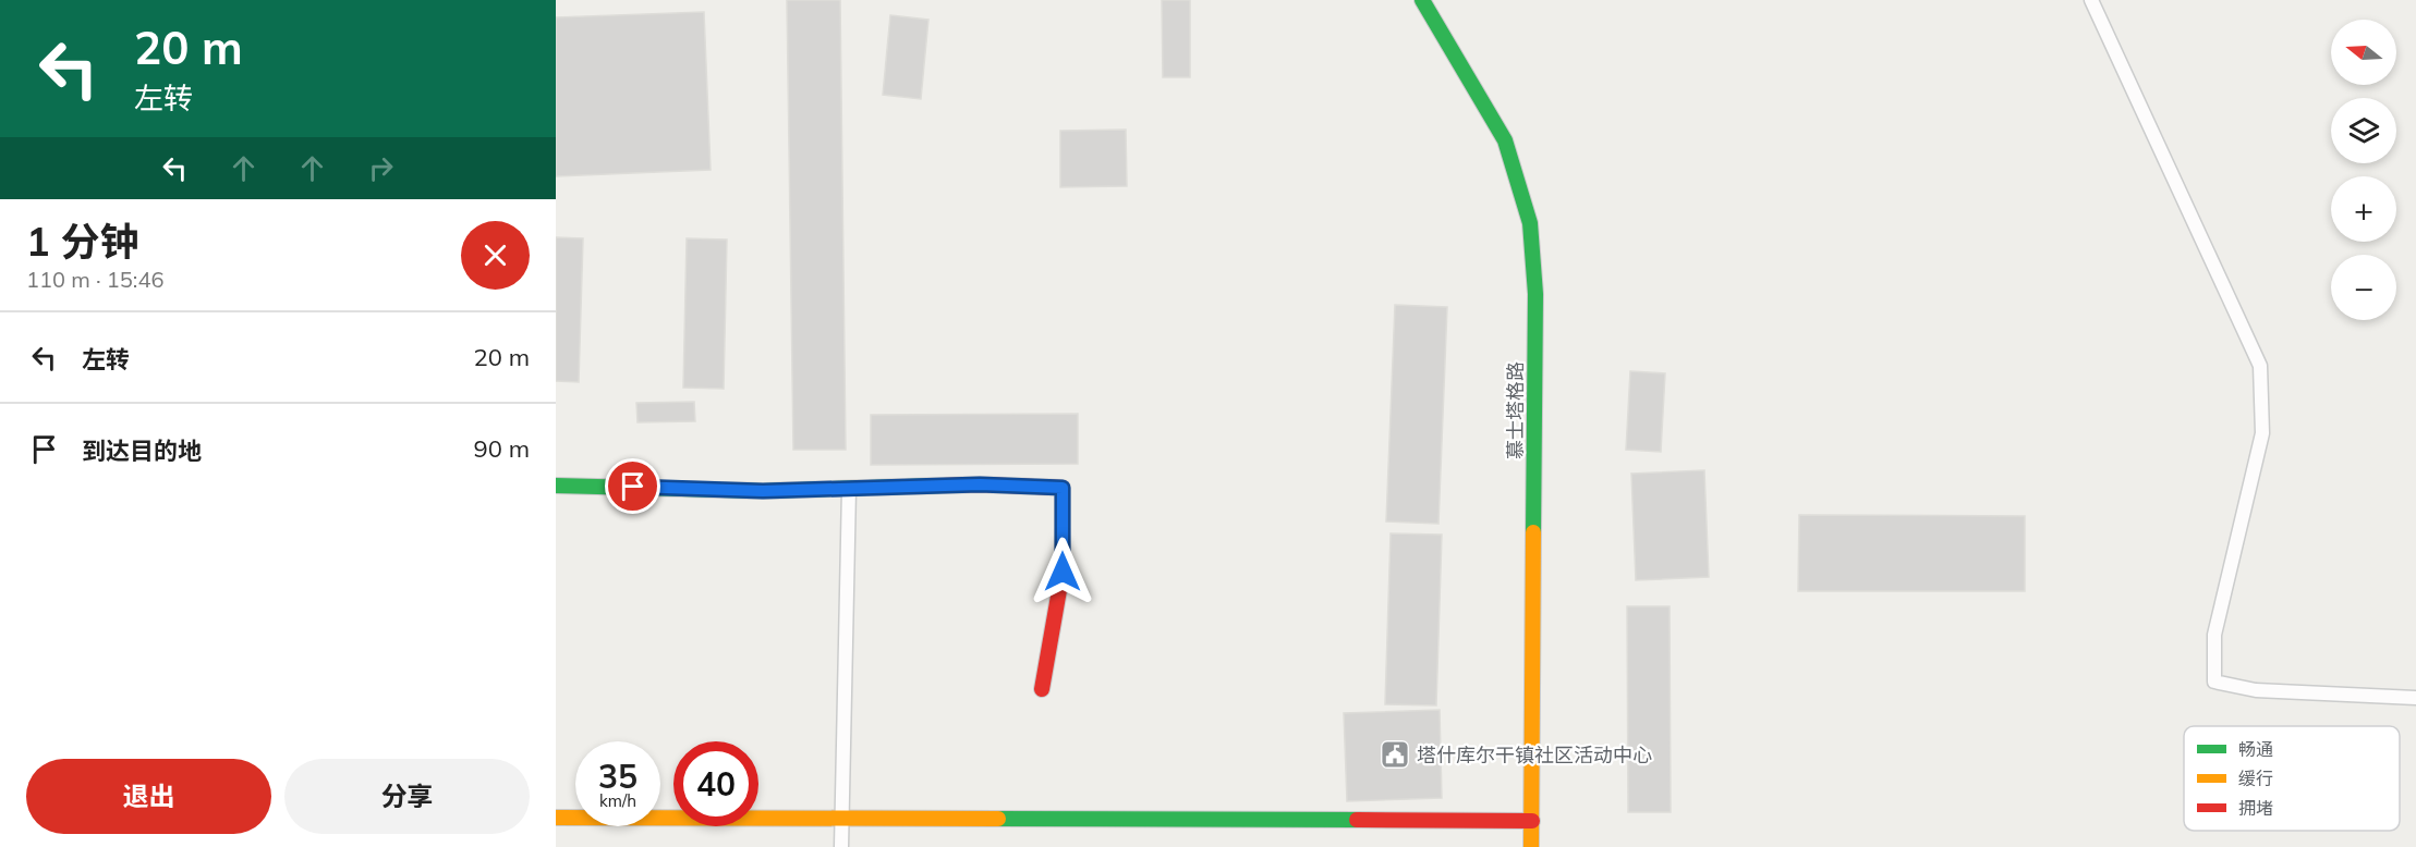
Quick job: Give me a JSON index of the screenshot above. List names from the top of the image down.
{
  "streets": {
    "street": ["慕士塔格路"]
  },
  "places": {
    "public building": ["塔什库尔干镇社区活动中心"]
  },
  "legend": ["畅通", "缓行", "拥堵"],
  "north": "left",
  "page": {
    "turn": ["20 m", "左转"],
    "map_buttons": ["+", "−"],
    "heading": ["1 分钟", "110 m · 15:46"],
    "list": [
      {
        "name": "左转",
        "value": "20 m"
      },
      {
        "name": "到达目的地",
        "value": "90 m"
      }
    ],
    "speed": "35 km/h",
    "limit": "40",
    "buttons": ["退出", "分享"]
  }
}
